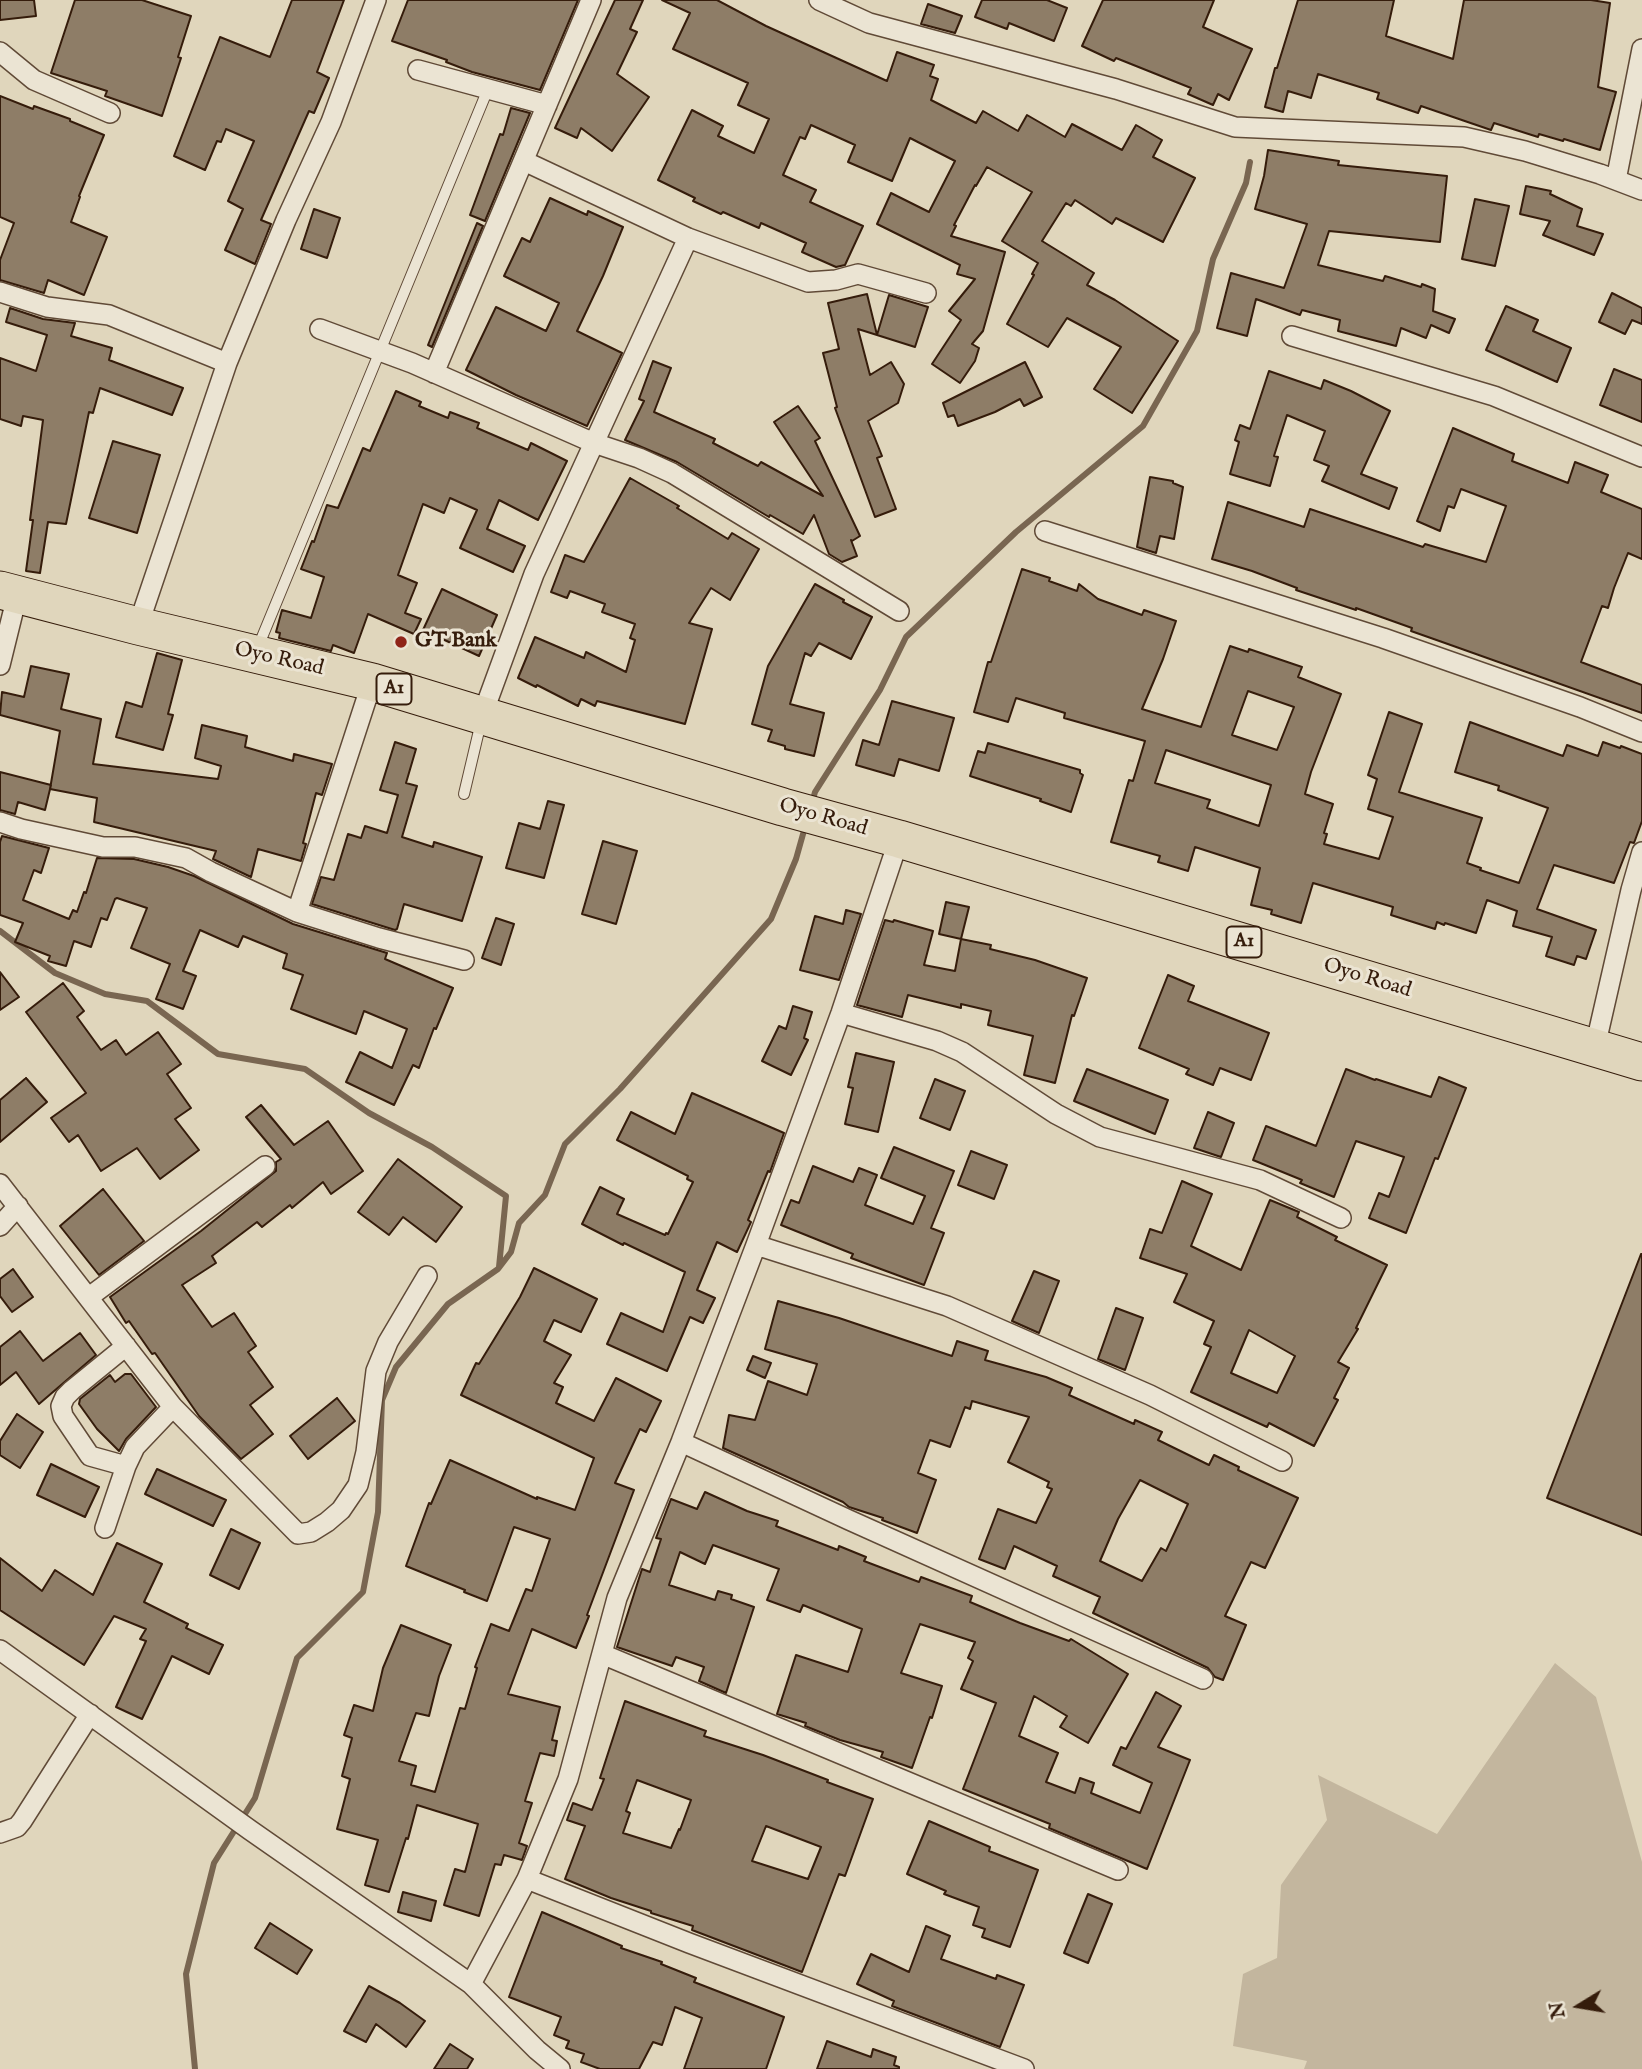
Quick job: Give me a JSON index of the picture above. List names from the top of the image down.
{
  "streets": {
    "highway": ["Oyo Road", "A1"]
  },
  "places": ["GT Bank"],
  "north": "left"
}
